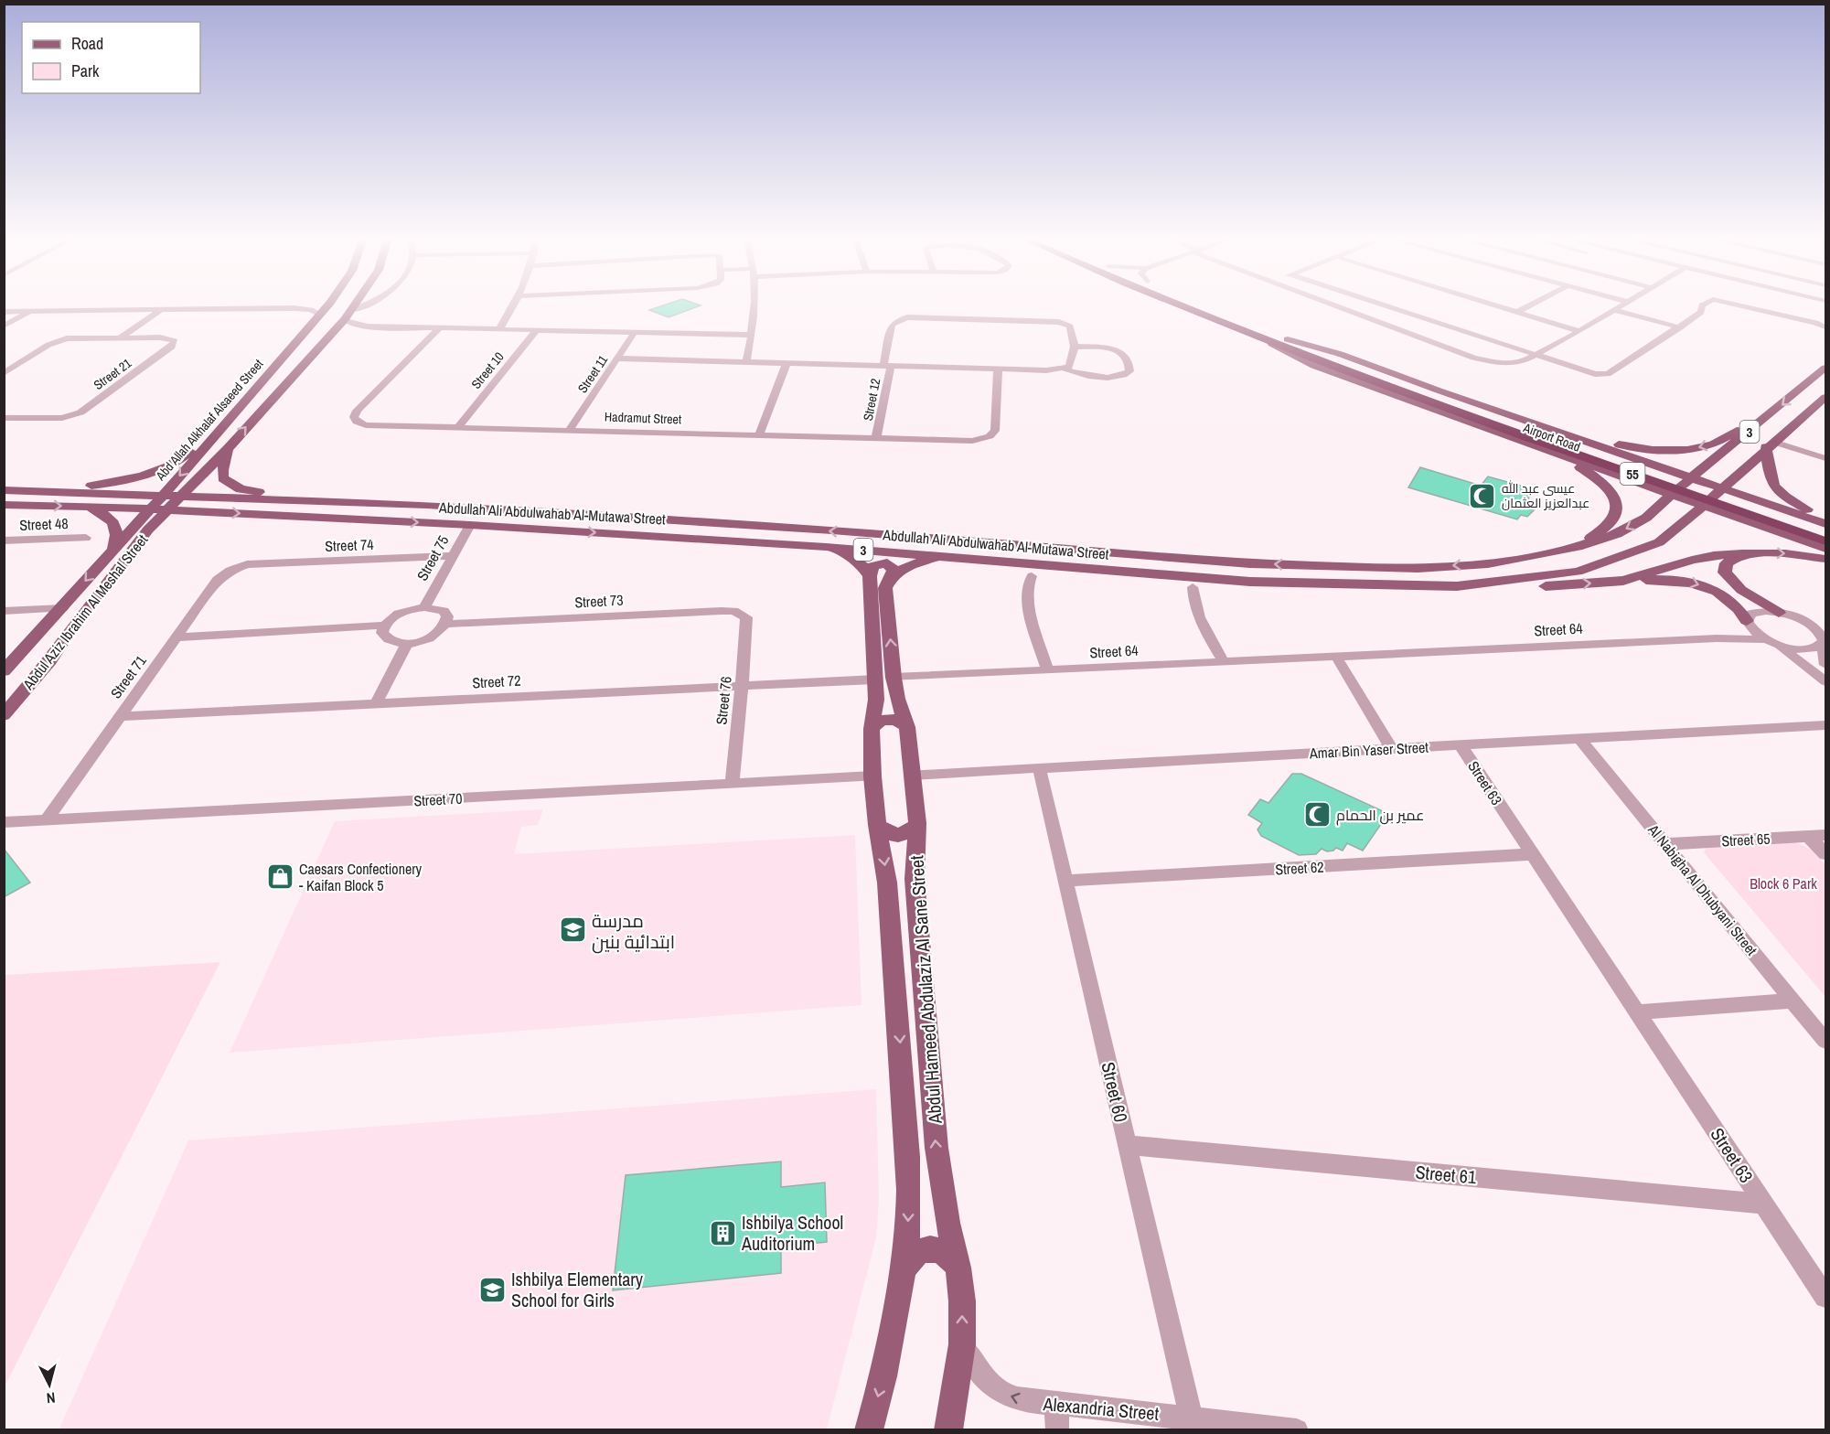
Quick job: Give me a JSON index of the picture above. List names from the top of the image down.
{
  "streets": {
    "highway": ["Airport Road", "55"],
    "main road": [
      "Abd Allah Alkhalaf Alsaeed Street",
      "3",
      "Abdullah Ali Abdulwahab Al-Mutawa Street",
      "Abdul Aziz Ibrahim Al Meshal Street",
      "Abdul Hameed Abdulaziz Al Sane Street"
    ],
    "street": [
      "Street 10",
      "Street 21",
      "Street 11",
      "Street 12",
      "Hadramut Street",
      "Street 48",
      "Street 74",
      "Street 75",
      "Street 73",
      "Street 64",
      "Street 71",
      "Street 72",
      "Street 76",
      "Amar Bin Yaser Street",
      "Street 63",
      "Street 70",
      "Street 65",
      "Street 62",
      "Al Nabigha Al Dhubyani Street",
      "Street 60",
      "Street 61",
      "Alexandria Street"
    ]
  },
  "crossings": [
    ["Street 10", "Hadramut Street"],
    ["Street 11", "Hadramut Street"],
    ["Street 12", "Hadramut Street"],
    ["Abd Allah Alkhalaf Alsaeed Street", "Abdullah Ali Abdulwahab Al-Mutawa Street"],
    ["Abd Allah Alkhalaf Alsaeed Street", "Abdul Aziz Ibrahim Al Meshal Street"],
    ["3", "Airport Road"],
    ["3", "Abdullah Ali Abdulwahab Al-Mutawa Street"],
    ["Airport Road", "Abdullah Ali Abdulwahab Al-Mutawa Street"],
    ["Abdullah Ali Abdulwahab Al-Mutawa Street", "Street 75"],
    ["Abdullah Ali Abdulwahab Al-Mutawa Street", "Abdul Aziz Ibrahim Al Meshal Street"],
    ["Street 74", "Street 75"],
    ["Street 74", "Street 71"],
    ["Street 73", "Street 76"],
    ["Street 64", "Street 72"],
    ["Street 64", "Abdul Hameed Abdulaziz Al Sane Street"],
    ["Street 71", "Street 72"],
    ["Street 71", "Street 70"],
    ["Street 72", "Street 76"],
    ["Street 72", "Abdul Hameed Abdulaziz Al Sane Street"],
    ["Street 76", "Street 70"],
    ["Amar Bin Yaser Street", "Street 63"],
    ["Amar Bin Yaser Street", "Al Nabigha Al Dhubyani Street"],
    ["Amar Bin Yaser Street", "Abdul Hameed Abdulaziz Al Sane Street"],
    ["Amar Bin Yaser Street", "Street 60"],
    ["Street 63", "Street 62"],
    ["Street 63", "Street 61"],
    ["Street 70", "Abdul Hameed Abdulaziz Al Sane Street"],
    ["Street 65", "Al Nabigha Al Dhubyani Street"],
    ["Street 62", "Street 60"],
    ["Abdul Hameed Abdulaziz Al Sane Street", "Alexandria Street"],
    ["Street 60", "Street 61"],
    ["Street 60", "Alexandria Street"]
  ],
  "parks": ["Block 6 Park"],
  "places": {
    "mosque": ["عيسى عبد الله عبدالعزيز العثمان", "عمير بن الحمام"],
    "shop": ["Caesars Confectionery - Kaifan Block 5"],
    "school or university": ["مدرسة ابتدائية بنين", "Ishbilya Elementary School for Girls"],
    "building": ["Ishbilya School Auditorium"]
  },
  "legend": ["Road", "Park"],
  "north": "bottom"
}
